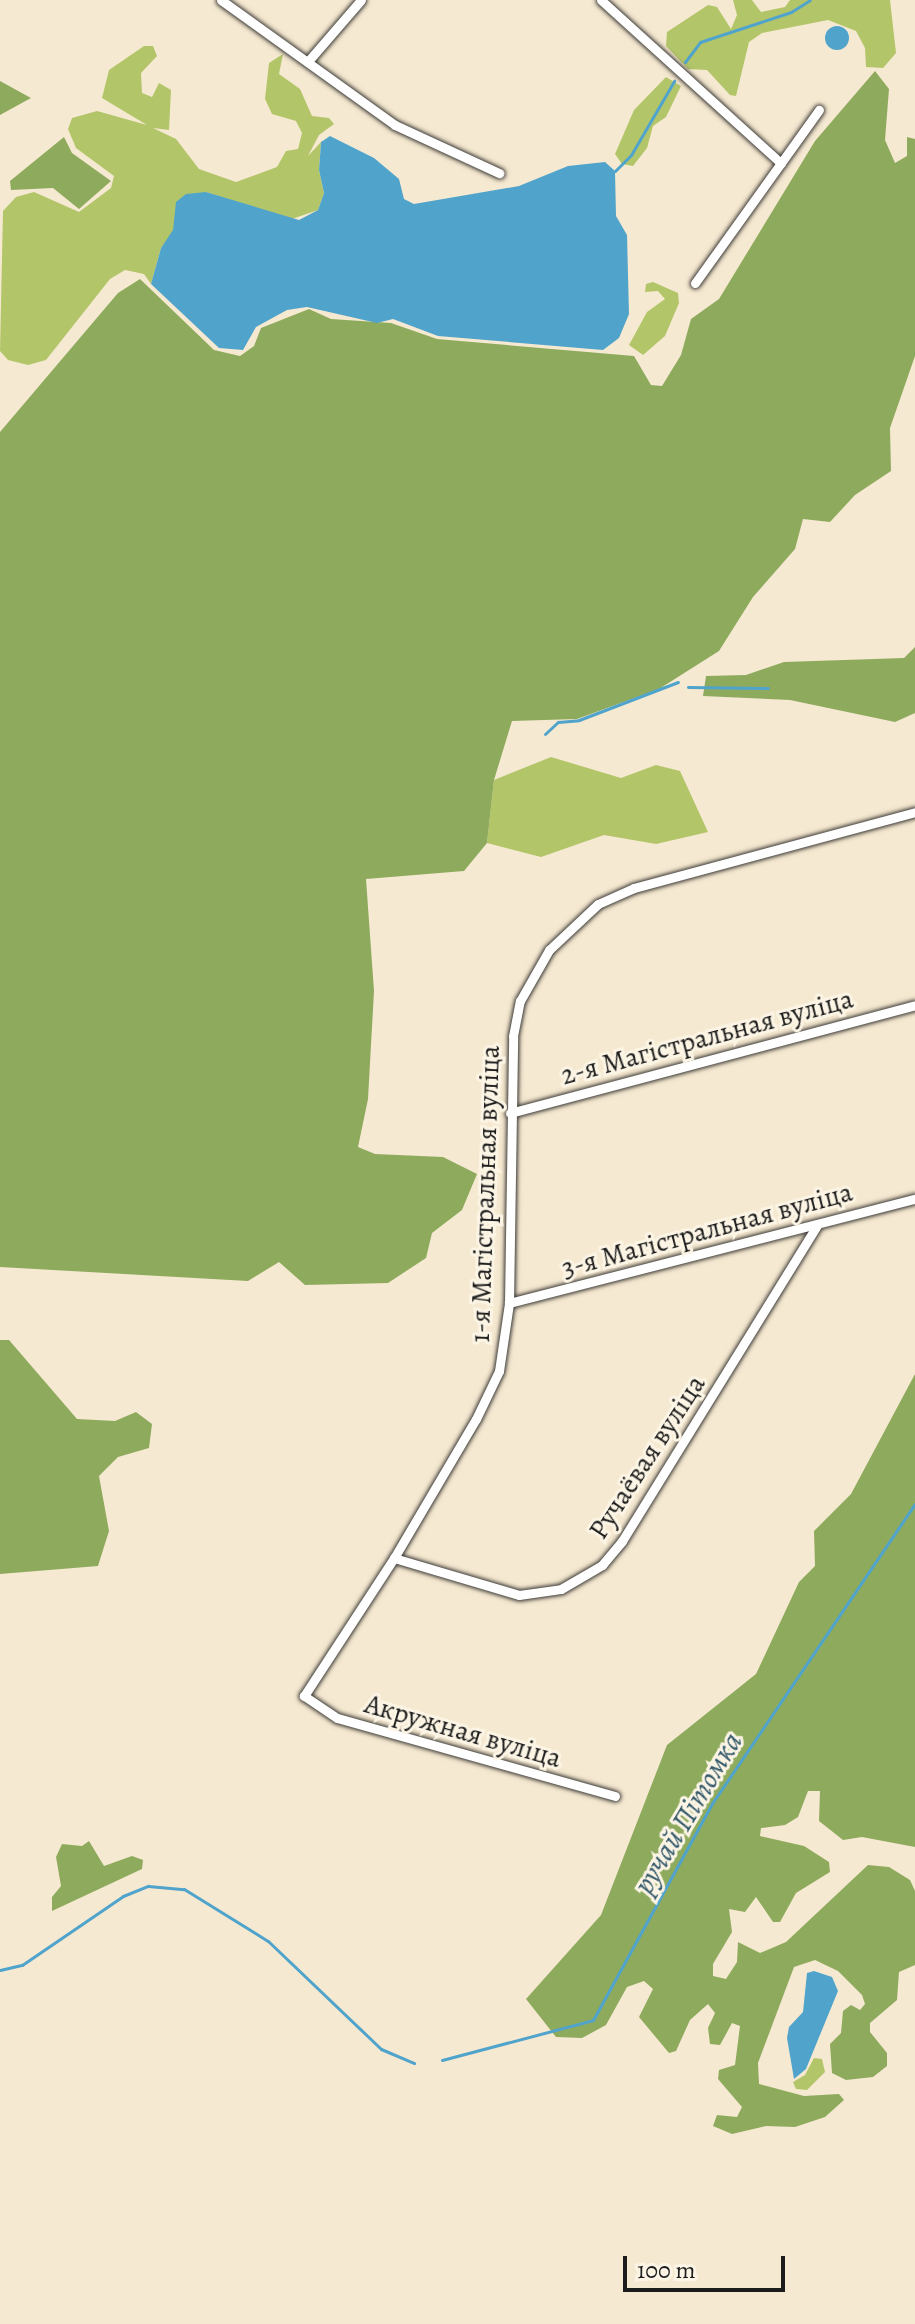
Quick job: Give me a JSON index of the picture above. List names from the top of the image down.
{
  "streets": {
    "street": [
      "2-я Магістральная вуліца",
      "1-я Магістральная вуліца",
      "3-я Магістральная вуліца",
      "Ручаёвая вуліца",
      "Акружная вуліца"
    ]
  },
  "crossings": [
    ["2-я Магістральная вуліца", "1-я Магістральная вуліца"],
    ["1-я Магістральная вуліца", "3-я Магістральная вуліца"],
    ["1-я Магістральная вуліца", "Ручаёвая вуліца"],
    ["1-я Магістральная вуліца", "Акружная вуліца"],
    ["3-я Магістральная вуліца", "Ручаёвая вуліца"]
  ],
  "water": ["ручай Пітомка"],
  "scale_bar": "100 m"
}
